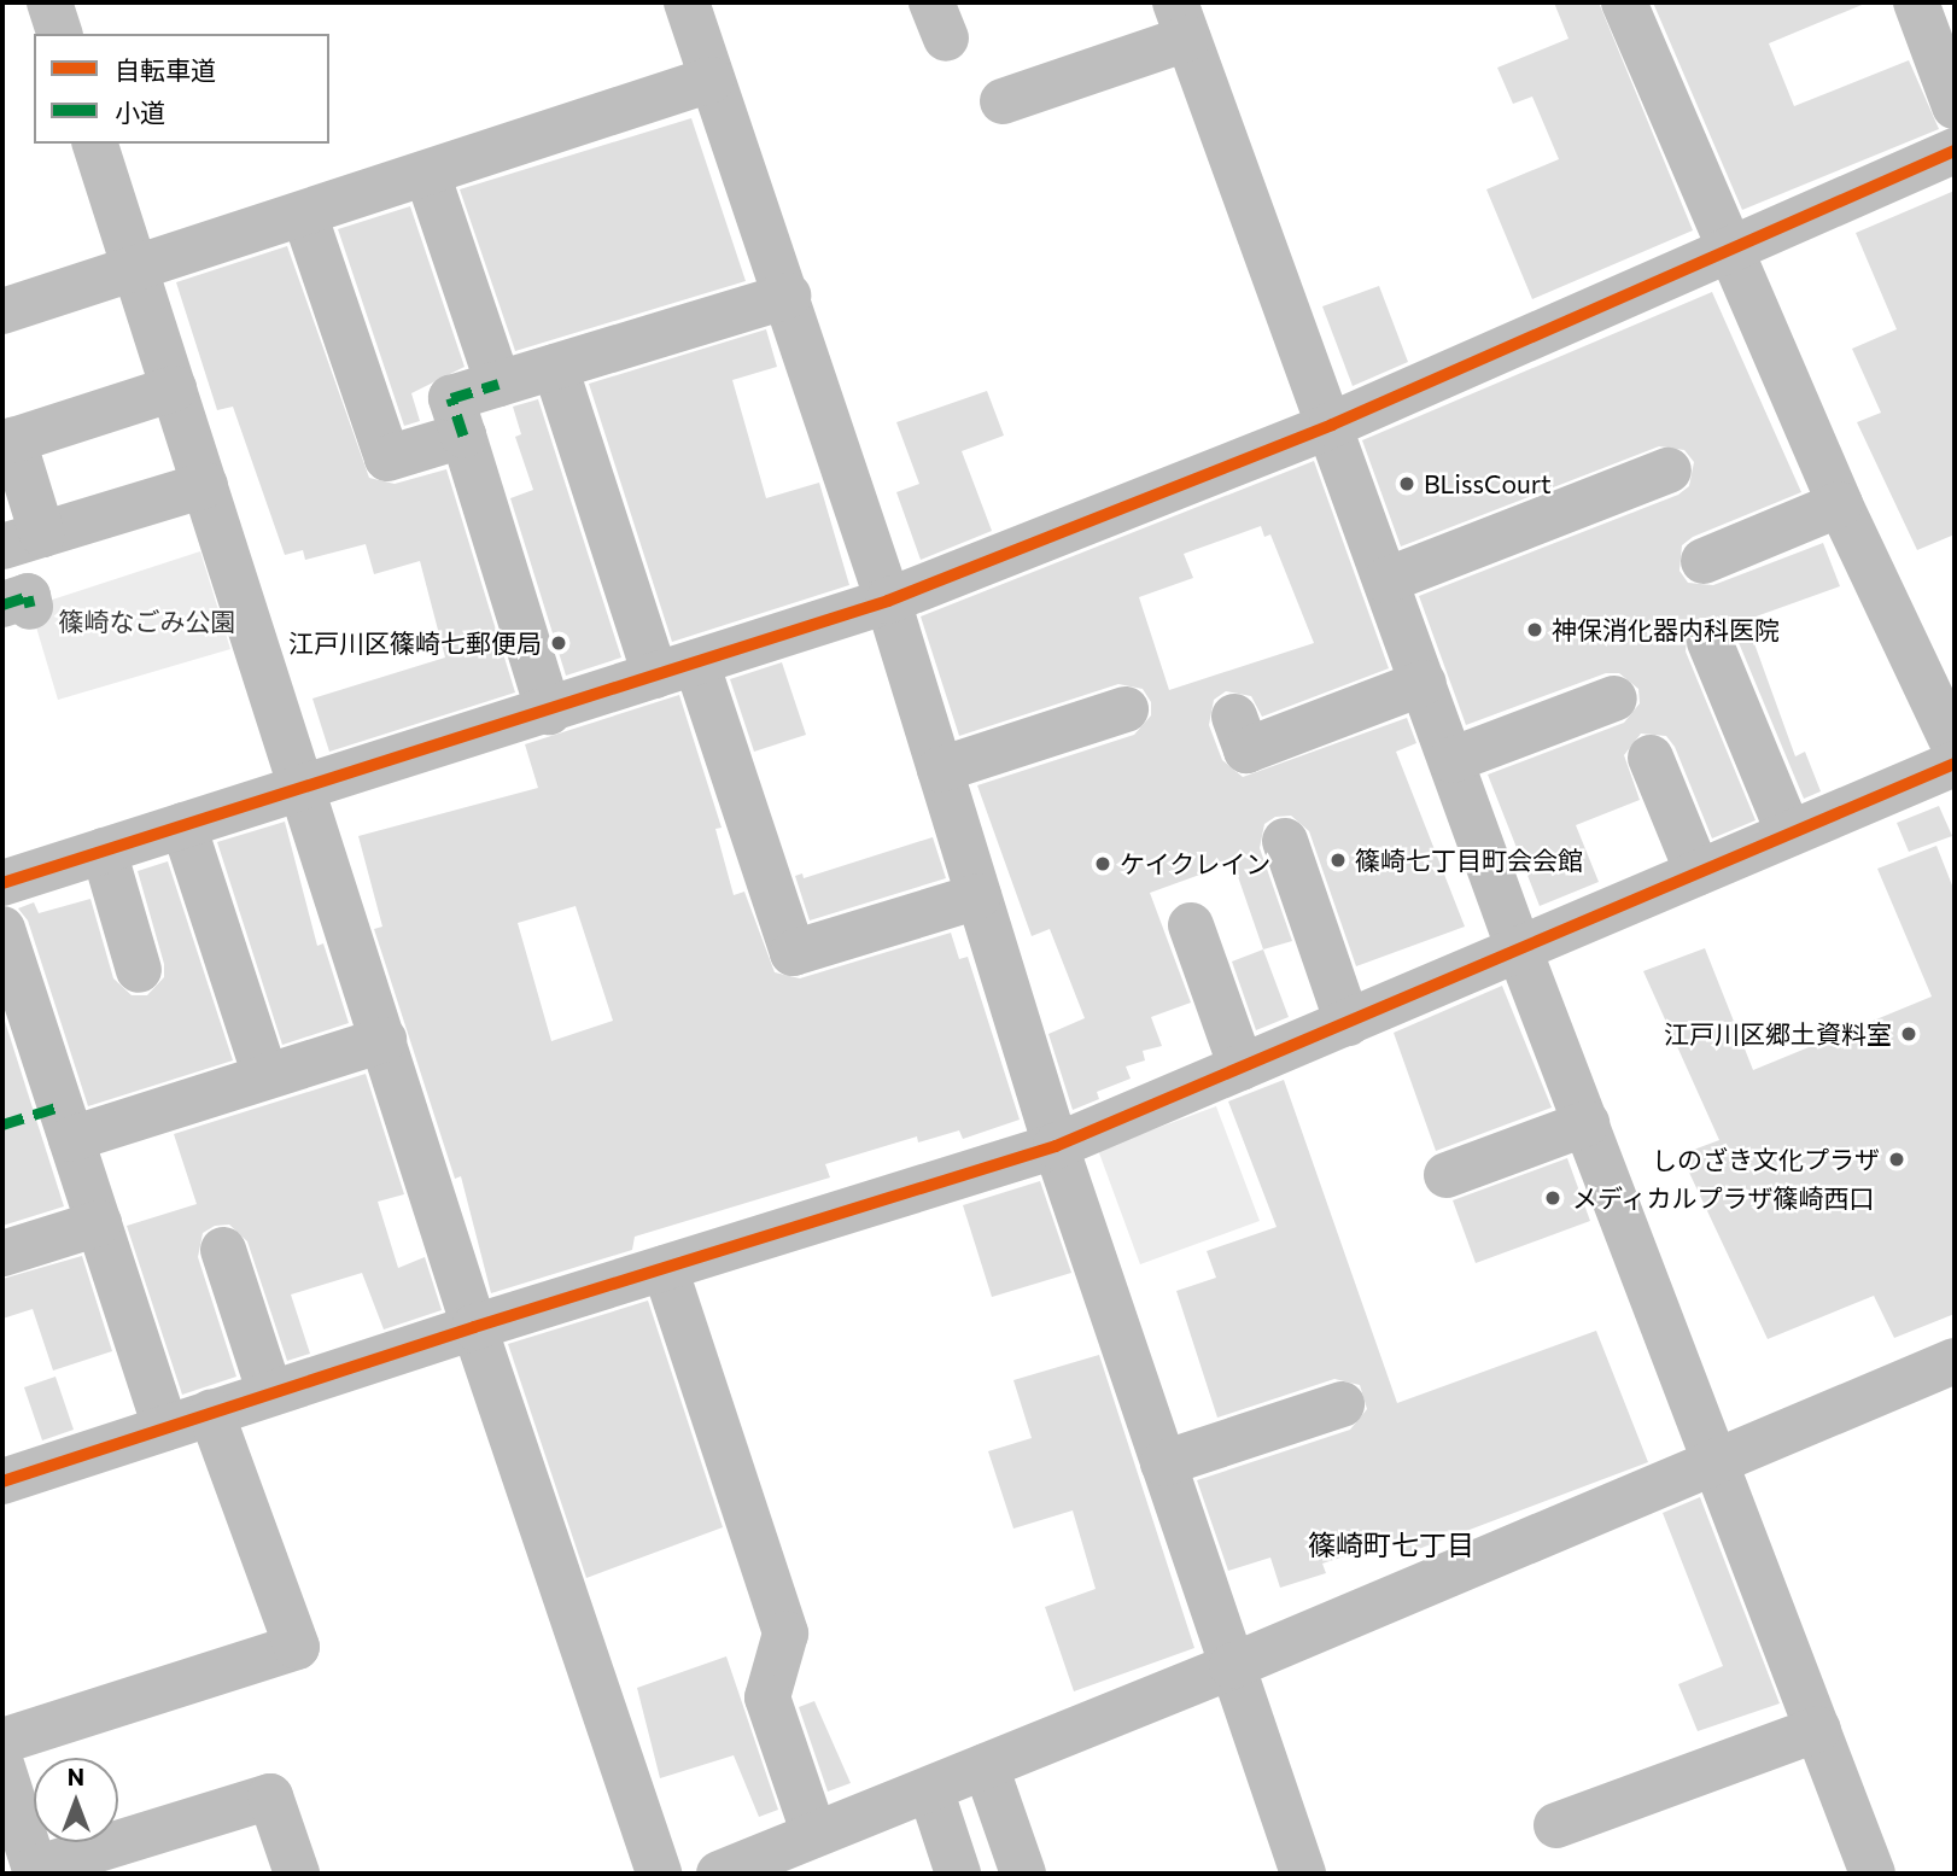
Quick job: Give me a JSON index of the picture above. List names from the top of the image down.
{
  "districts": ["篠崎町七丁目"],
  "parks": ["篠崎なごみ公園"],
  "places": [
    "BLissCourt",
    "神保消化器内科医院",
    "江戸川区篠崎七郵便局",
    "篠崎七丁目町会会館",
    "ケイクレイン",
    "江戸川区郷土資料室",
    "しのざき文化プラザ",
    "メディカルプラザ篠崎西口"
  ],
  "legend": ["自転車道", "小道"],
  "north": "top"
}
